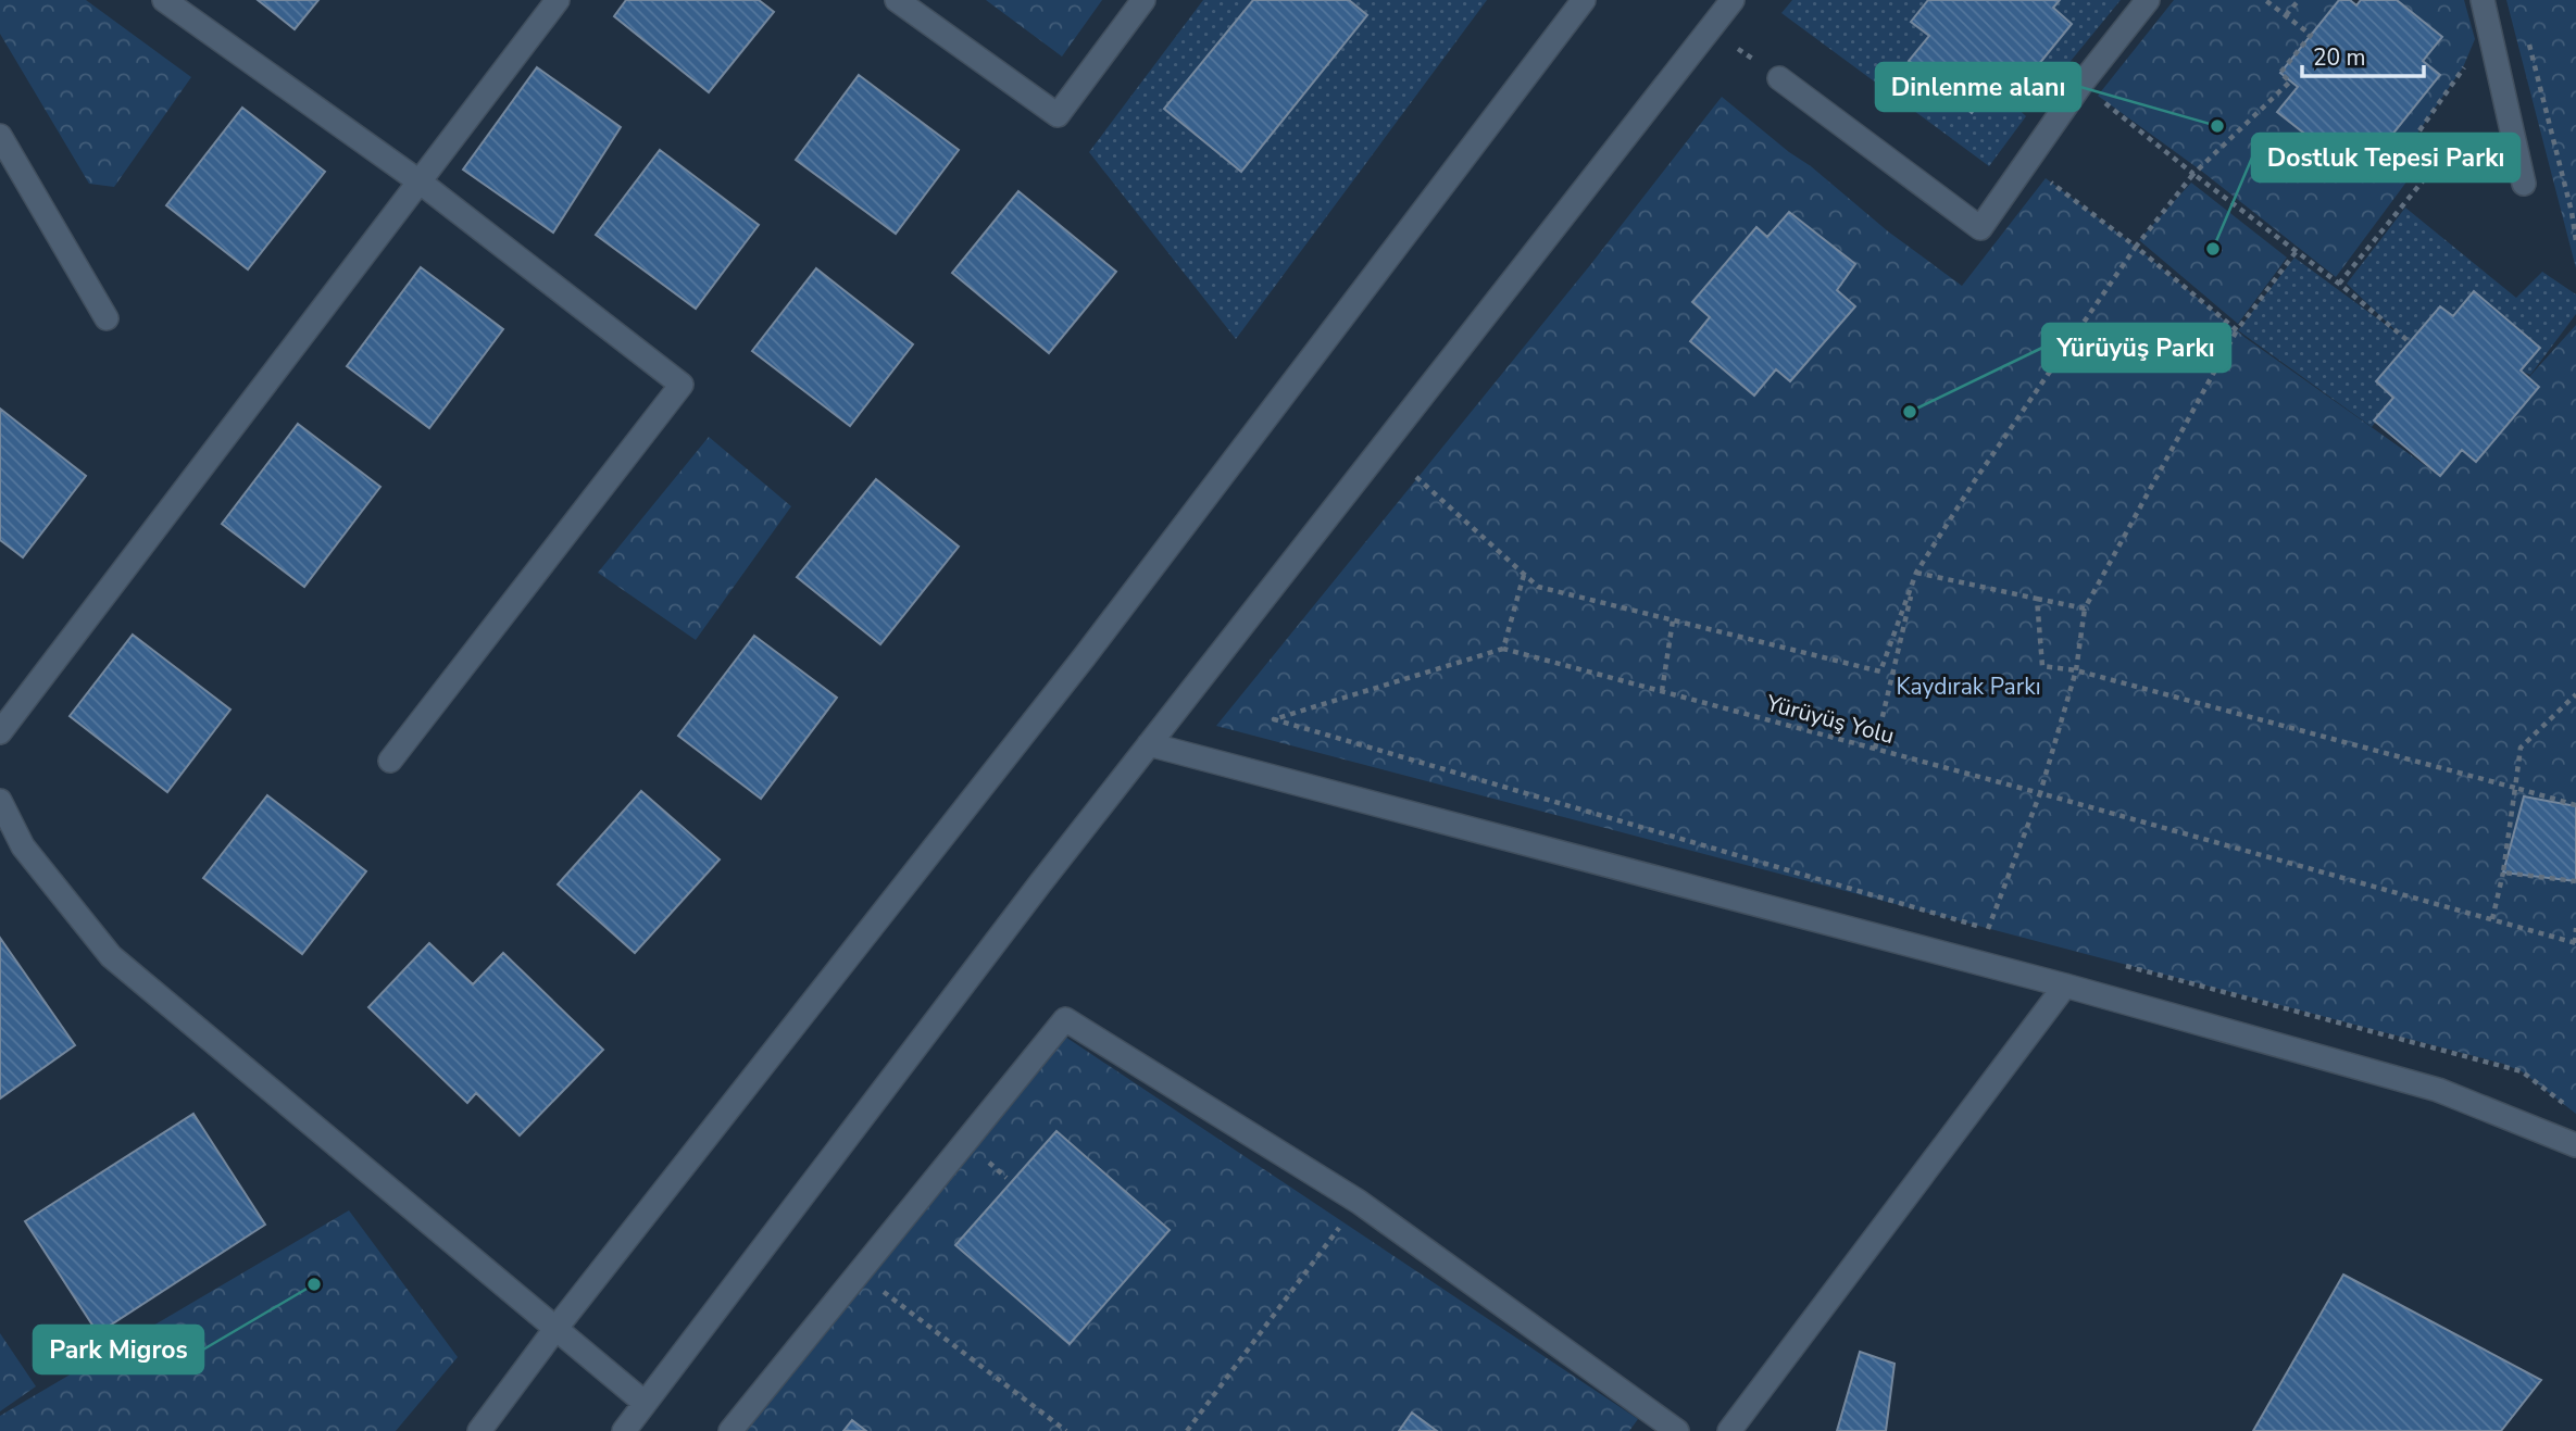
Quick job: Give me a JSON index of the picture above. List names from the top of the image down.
{
  "streets": {
    "path": ["Yürüyüş Yolu"]
  },
  "parks": ["Kaydırak Parkı"],
  "places": [
    "Dinlenme alanı",
    "Dostluk Tepesi Parkı",
    "Yürüyüş Parkı",
    "Park Migros"
  ],
  "scale_bar": "20 m"
}
